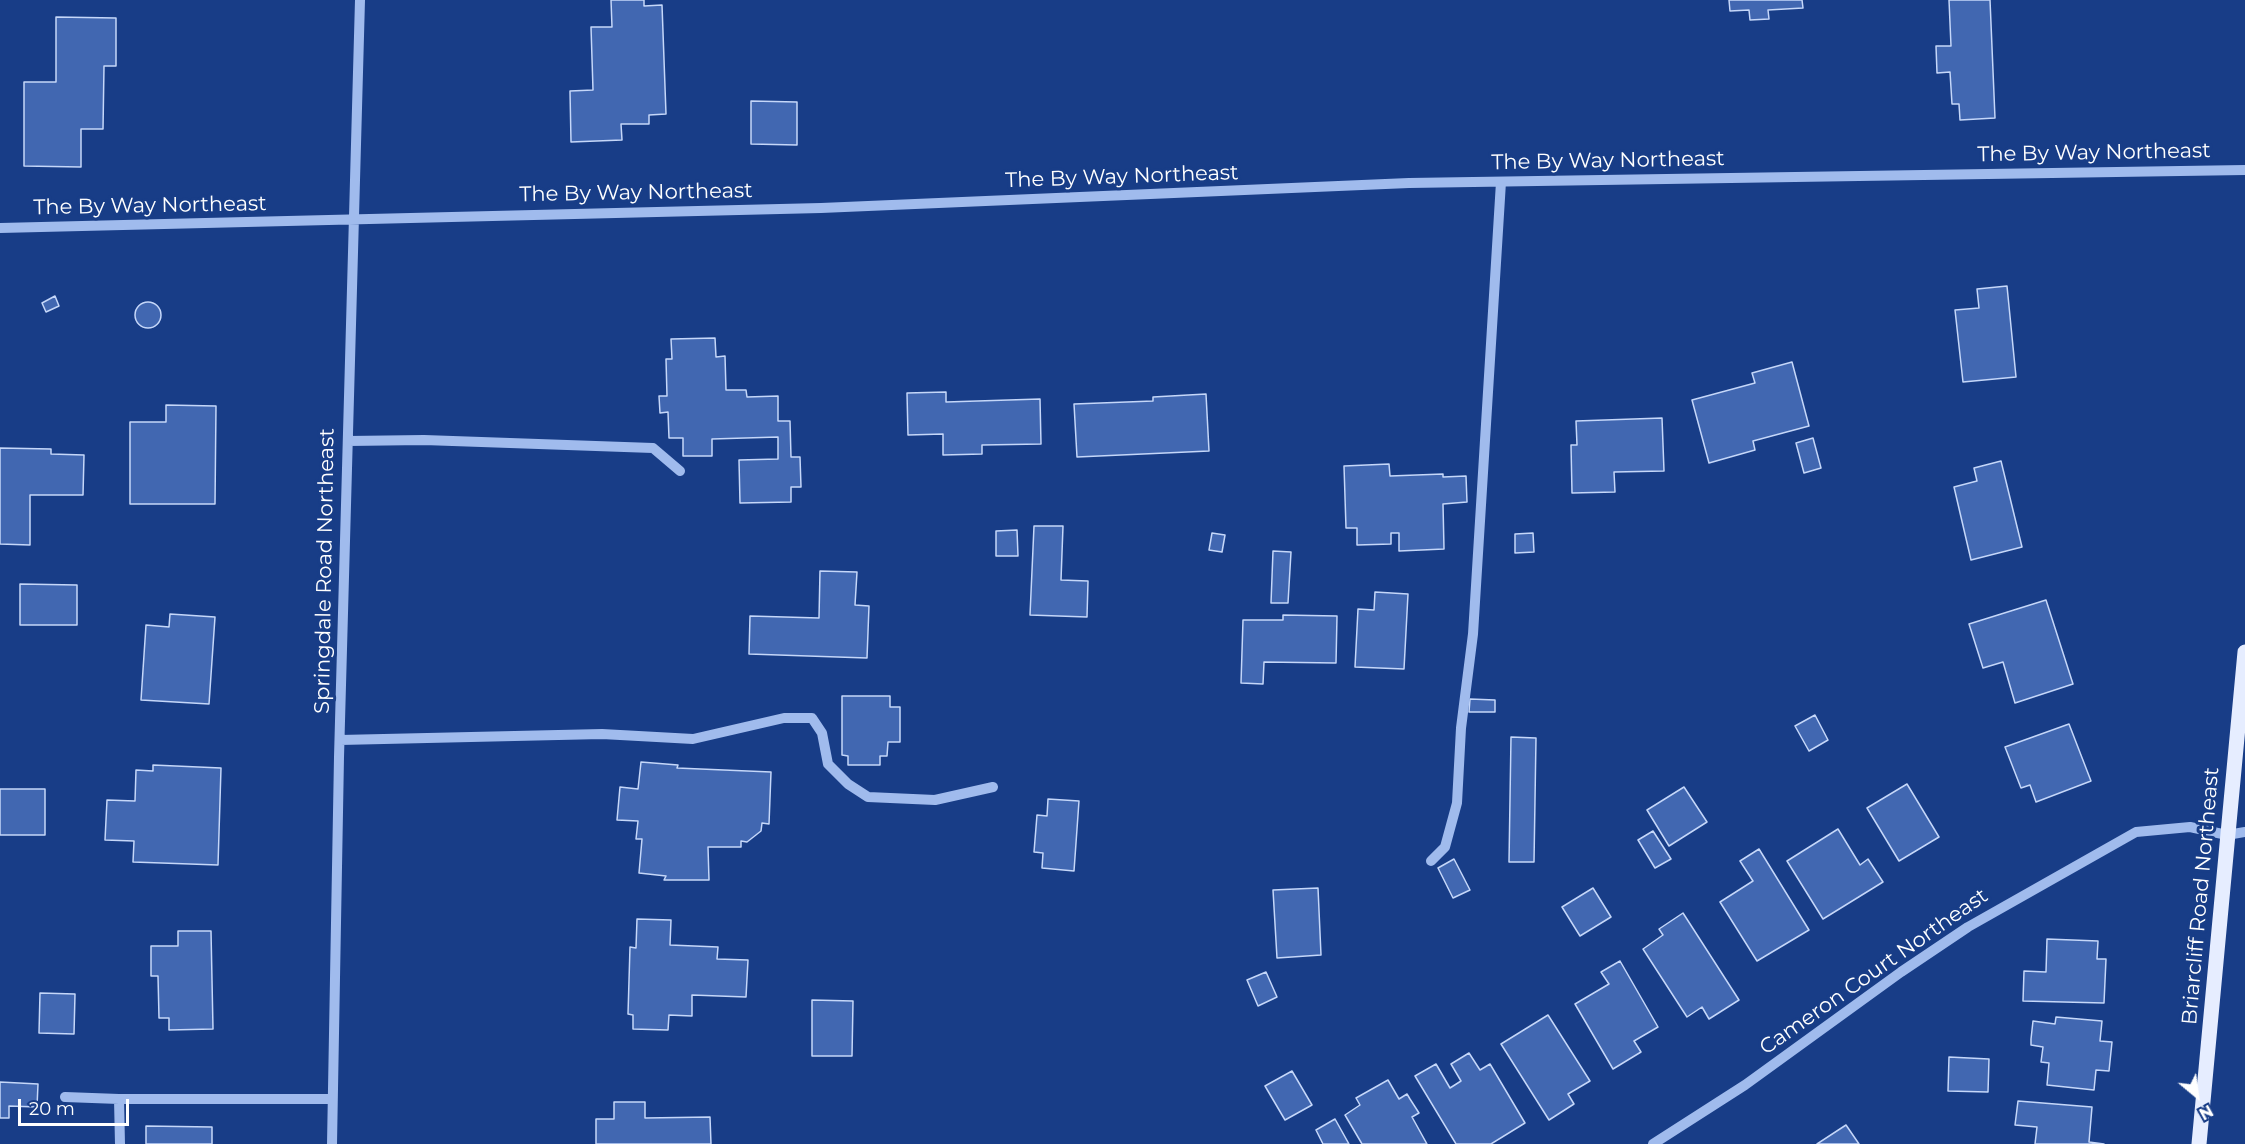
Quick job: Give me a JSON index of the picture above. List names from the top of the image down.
{
  "streets": {
    "main road": ["Briarcliff Road Northeast"],
    "street": ["The By Way Northeast", "Springdale Road Northeast", "Cameron Court Northeast"]
  },
  "crossings": [
    ["The By Way Northeast", "Springdale Road Northeast"],
    ["Briarcliff Road Northeast", "Cameron Court Northeast"]
  ],
  "scale_bar": "20 m",
  "north": "bottom right"
}
